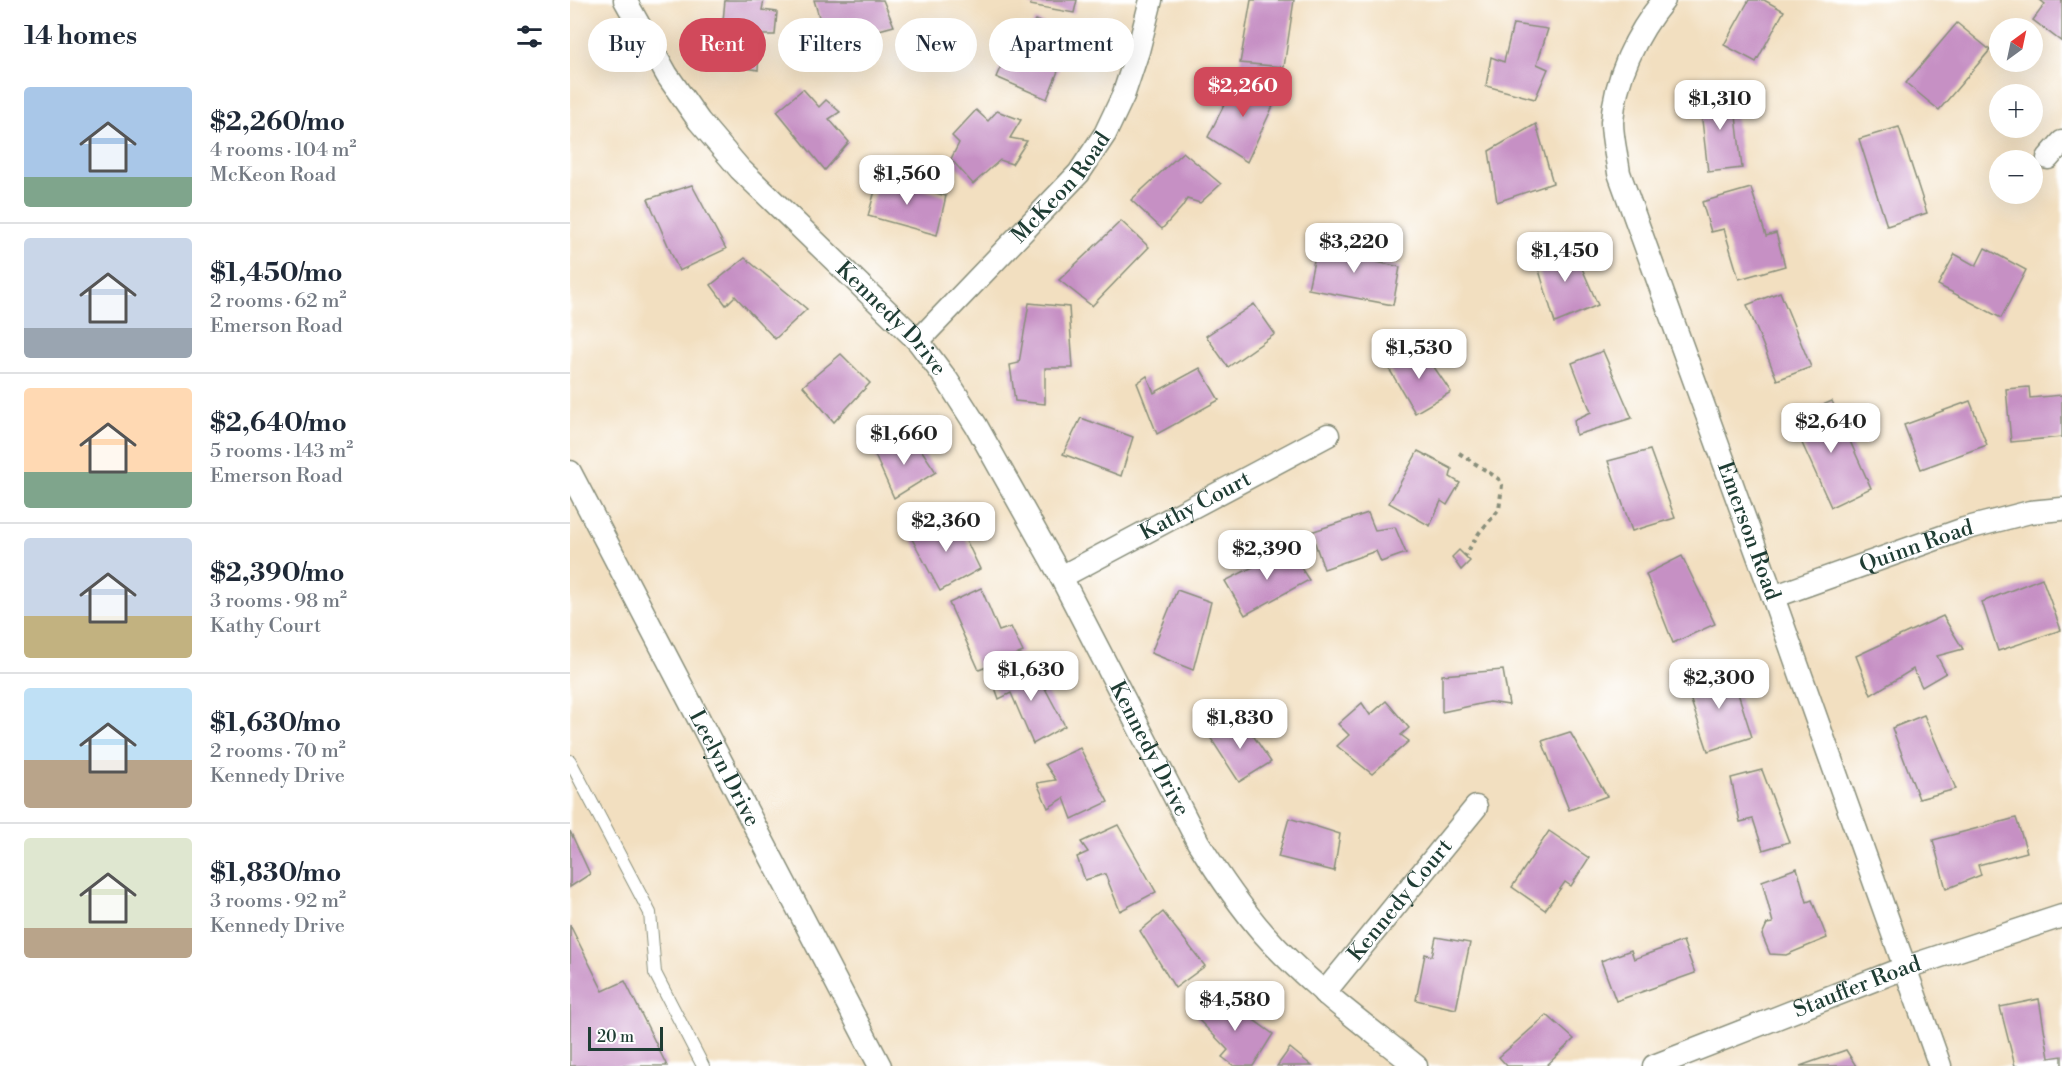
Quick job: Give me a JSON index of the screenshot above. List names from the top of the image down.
{
  "streets": {
    "street": [
      "McKeon Road",
      "Kennedy Drive",
      "Kathy Court",
      "Emerson Road",
      "Quinn Road",
      "Leelyn Drive",
      "Kennedy Court",
      "Stauffer Road"
    ]
  },
  "crossings": [
    ["McKeon Road", "Kennedy Drive"],
    ["Kennedy Drive", "Kathy Court"],
    ["Kennedy Drive", "Kennedy Court"],
    ["Emerson Road", "Quinn Road"],
    ["Emerson Road", "Stauffer Road"]
  ],
  "scale_bar": "20 m",
  "north": "top right",
  "page": {
    "heading": "14 homes",
    "map_buttons": ["+", "−"],
    "chip": [
      "Buy",
      "Rent",
      "Filters",
      "New",
      "Apartment"
    ],
    "price": [
      "$2,260",
      "$1,310",
      "$1,560",
      "$3,220",
      "$1,450",
      "$1,530",
      "$2,640",
      "$1,660",
      "$2,360",
      "$2,390",
      "$1,630",
      "$2,300",
      "$1,830",
      "$4,580"
    ],
    "list": [
      {
        "name": "$2,260/mo",
        "note": "4 rooms · 104 m² · McKeon Road"
      },
      {
        "name": "$1,450/mo",
        "note": "2 rooms · 62 m² · Emerson Road"
      },
      {
        "name": "$2,640/mo",
        "note": "5 rooms · 143 m² · Emerson Road"
      },
      {
        "name": "$2,390/mo",
        "note": "3 rooms · 98 m² · Kathy Court"
      },
      {
        "name": "$1,630/mo",
        "note": "2 rooms · 70 m² · Kennedy Drive"
      },
      {
        "name": "$1,830/mo",
        "note": "3 rooms · 92 m² · Kennedy Drive"
      }
    ],
    "scale": "20 m"
  }
}
